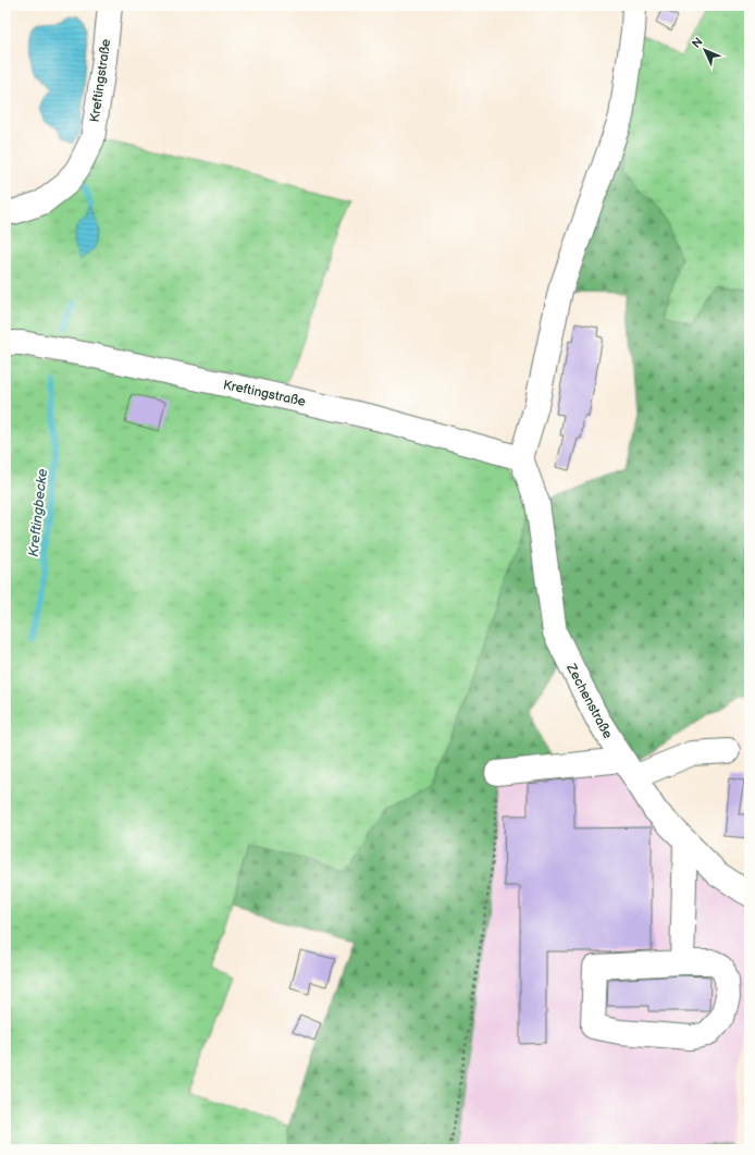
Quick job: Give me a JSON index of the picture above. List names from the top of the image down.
{
  "streets": {
    "street": ["Kreftingstraße", "Zechenstraße"]
  },
  "crossings": [
    ["Kreftingstraße", "Zechenstraße"]
  ],
  "water": ["Kreftingbecke"],
  "north": "top left"
}
